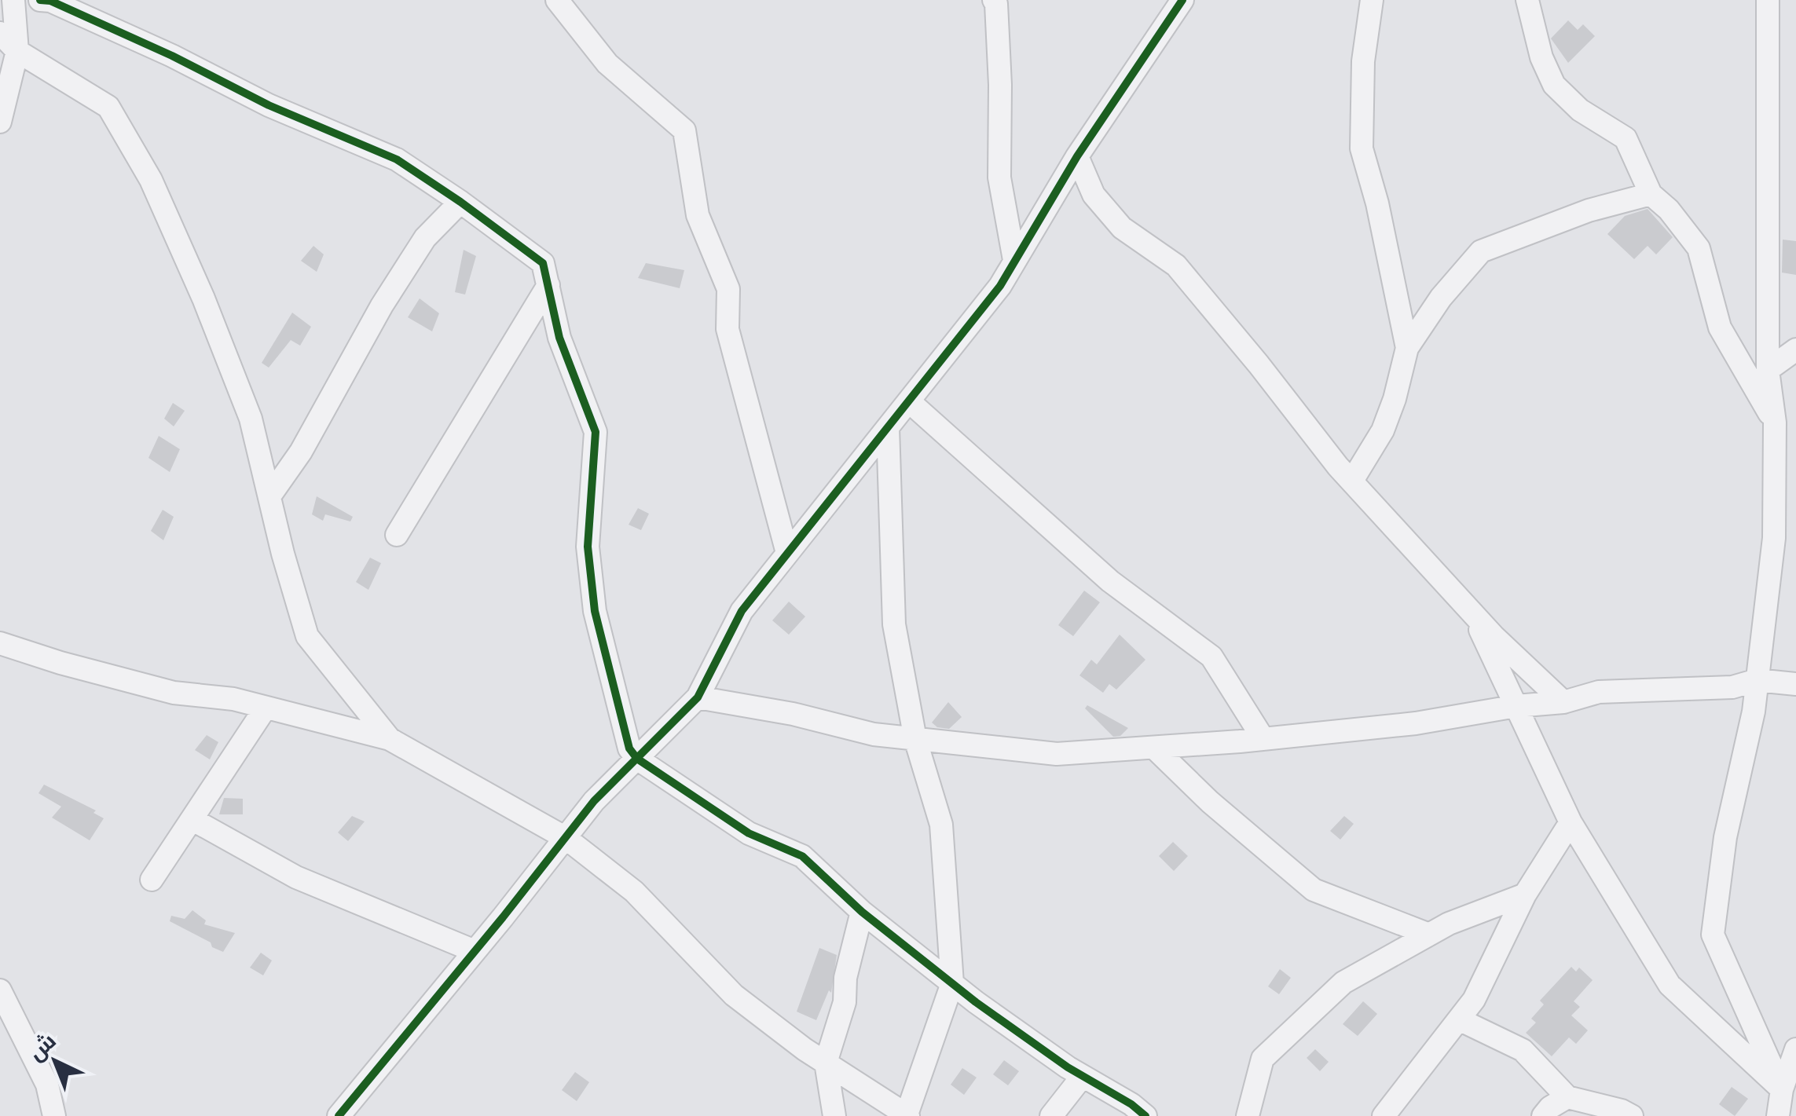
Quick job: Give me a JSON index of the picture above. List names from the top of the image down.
{
  "north": "top left"
}
